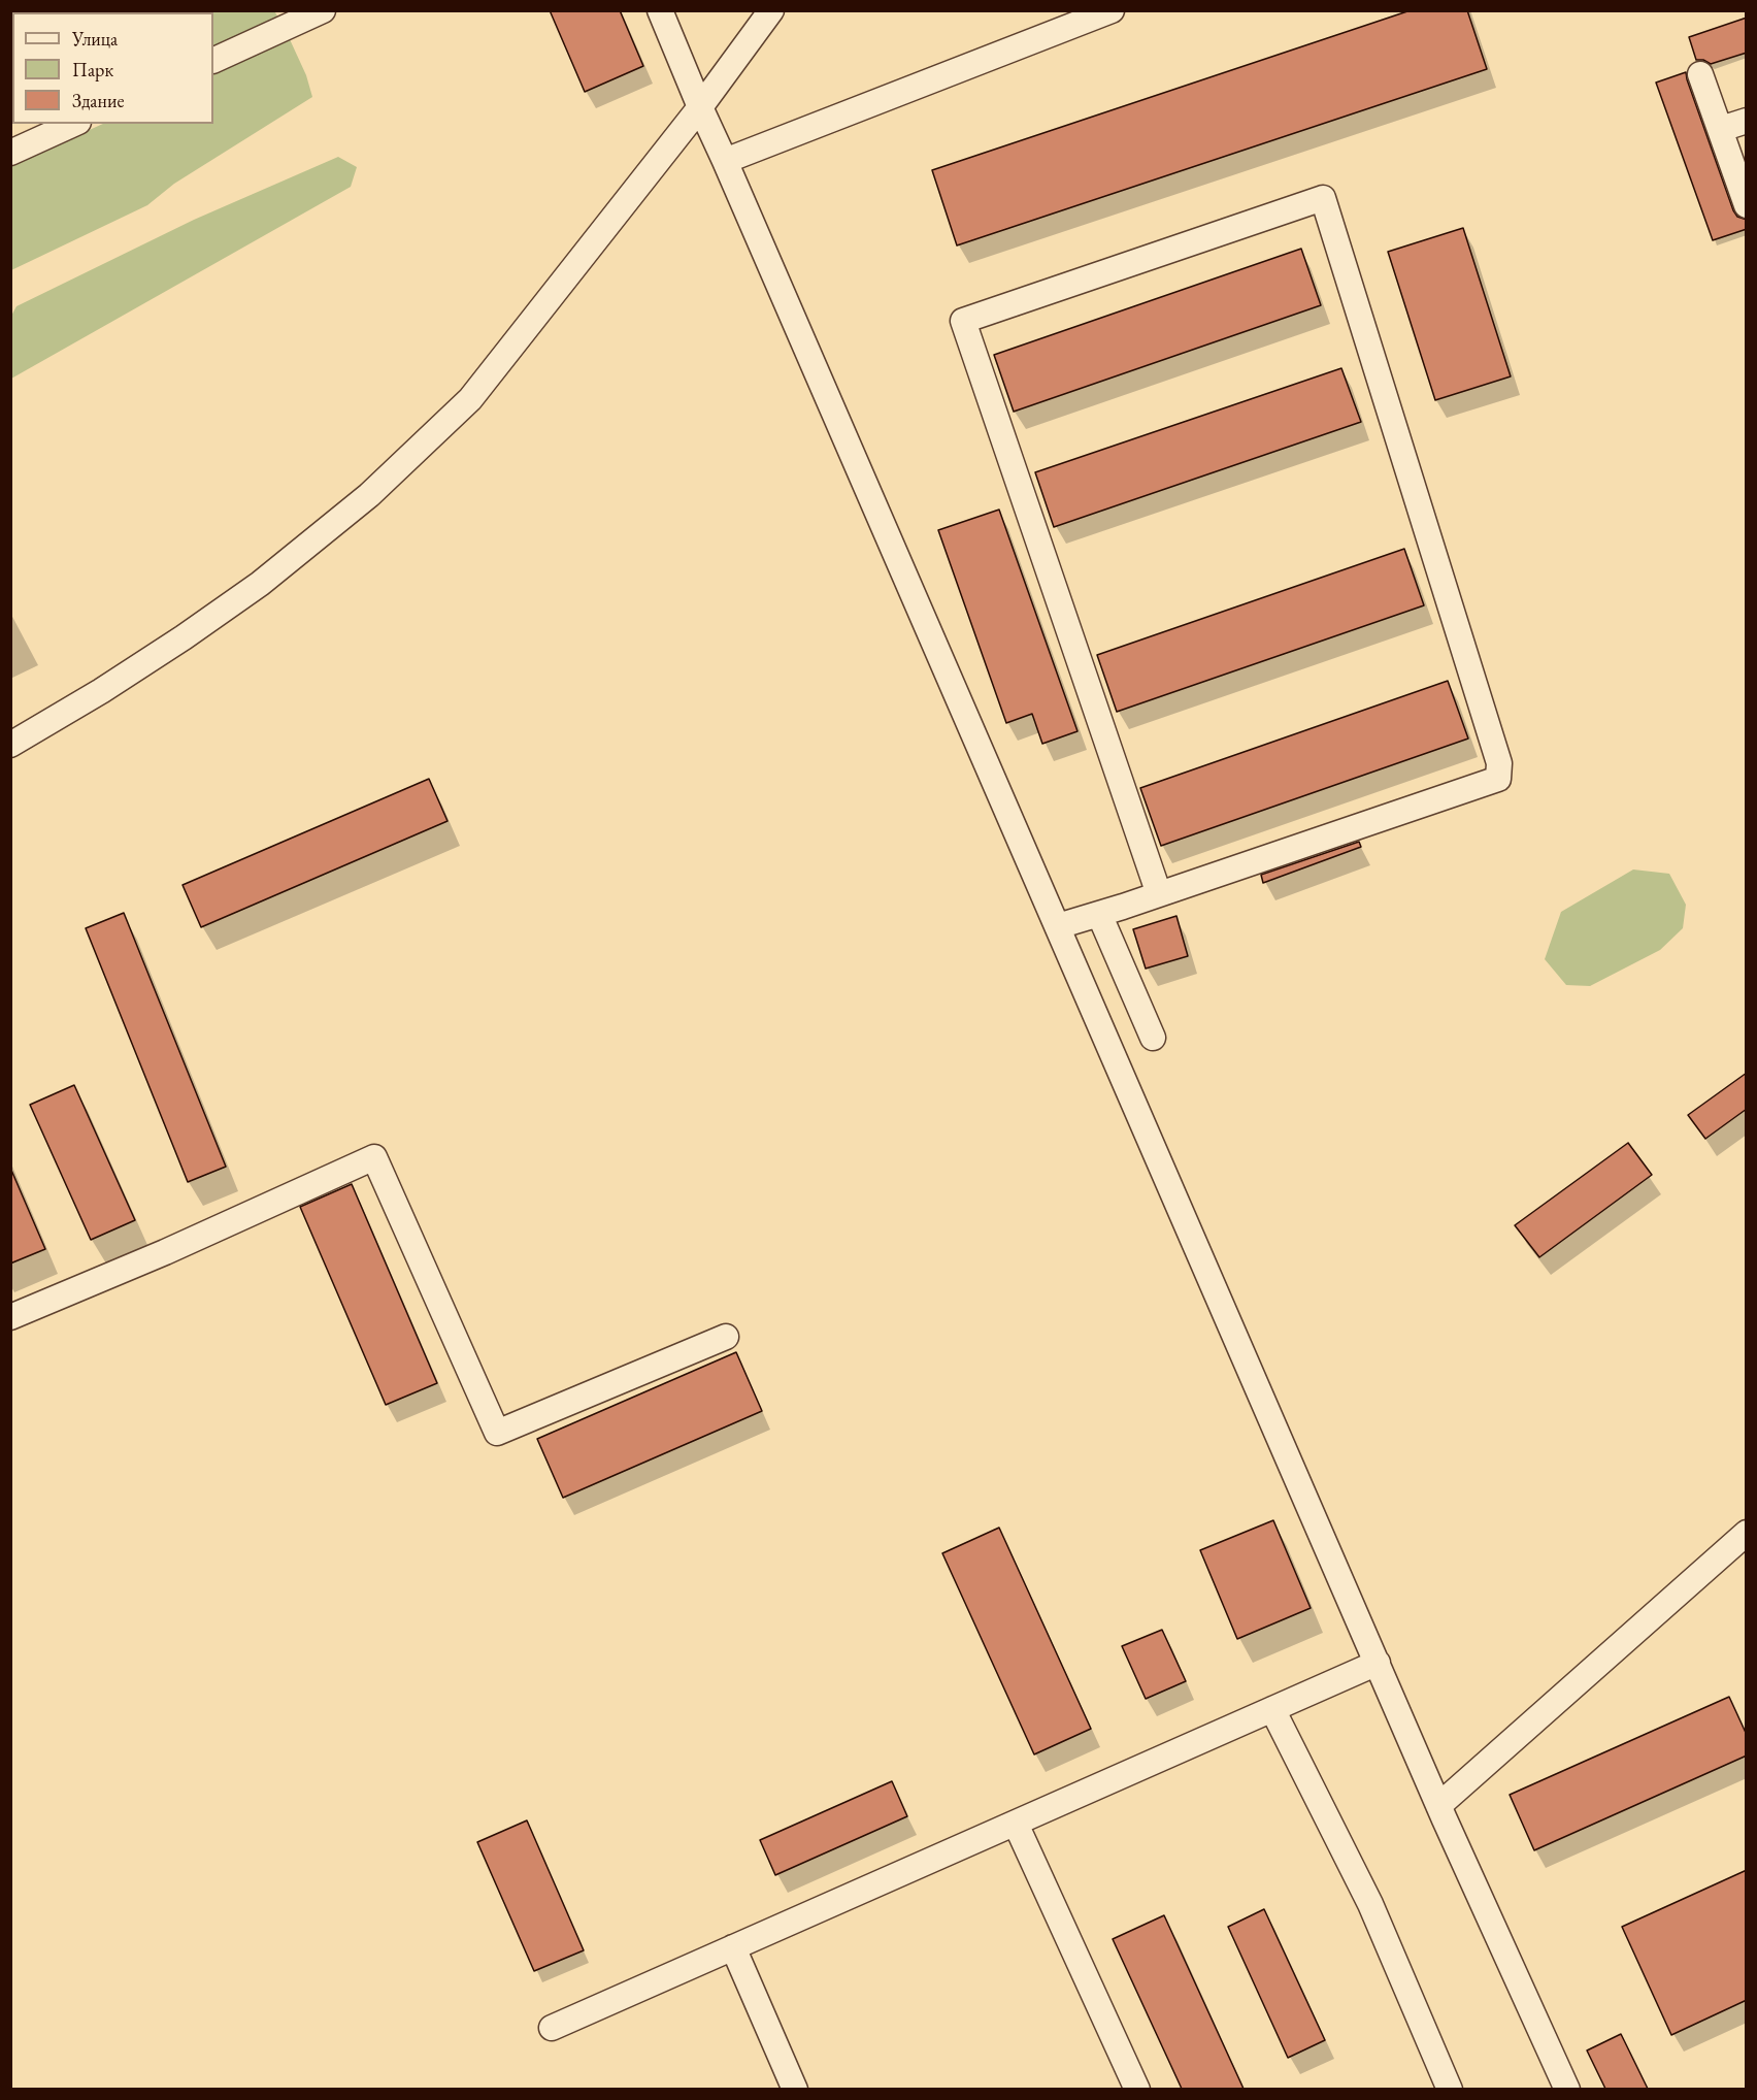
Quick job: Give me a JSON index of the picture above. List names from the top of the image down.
{
  "legend": ["Улица", "Парк", "Здание"]
}
